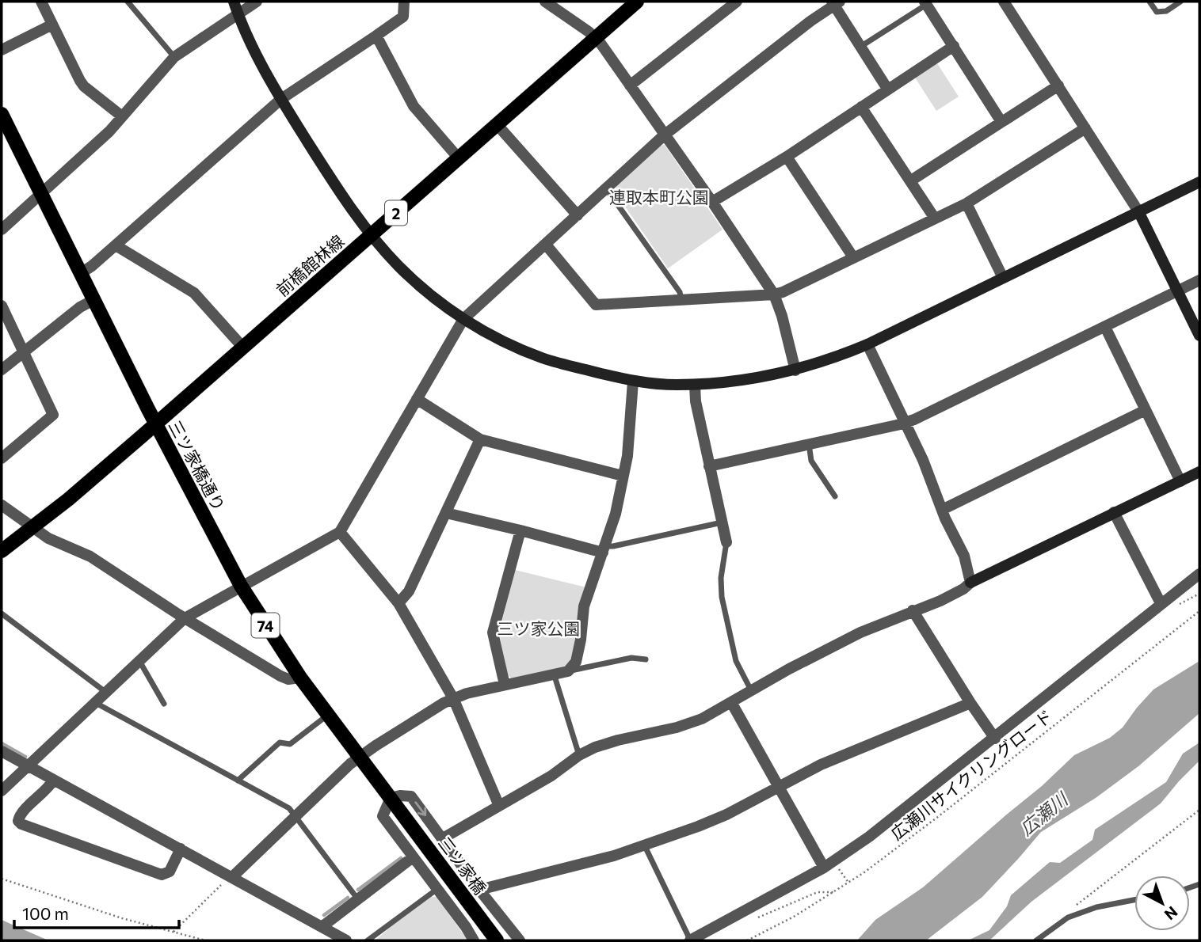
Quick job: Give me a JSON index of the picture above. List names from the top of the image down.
{
  "streets": {
    "main road": [
      "2",
      "前橋館林線",
      "三ツ家橋通り",
      "74",
      "三ツ家橋"
    ],
    "path": ["広瀬川サイクリングロード"]
  },
  "crossings": [
    ["前橋館林線", "三ツ家橋通り"],
    ["三ツ家橋通り", "三ツ家橋"]
  ],
  "water": ["広瀬川"],
  "parks": ["連取本町公園", "三ツ家公園"],
  "scale_bar": "100 m",
  "north": "bottom right"
}
